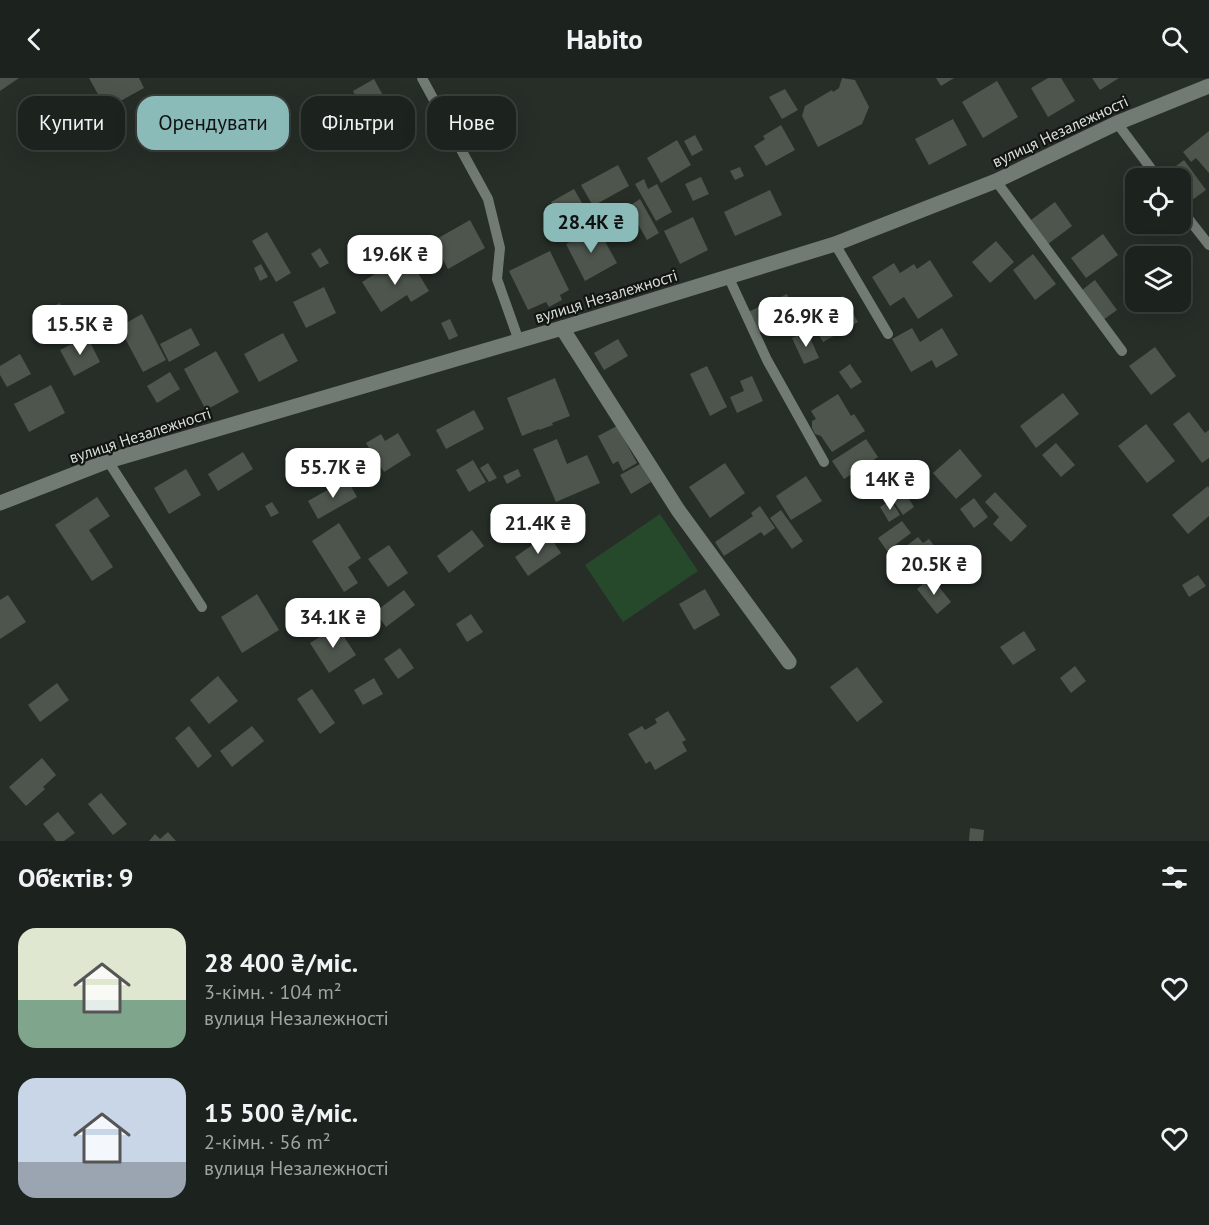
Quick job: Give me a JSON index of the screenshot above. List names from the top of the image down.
{
  "streets": {
    "street": ["вулиця Незалежності"]
  },
  "page": {
    "header": "Habito",
    "chip": [
      "Купити",
      "Орендувати",
      "Фільтри",
      "Нове"
    ],
    "price": [
      "28.4K ₴",
      "19.6K ₴",
      "26.9K ₴",
      "15.5K ₴",
      "55.7K ₴",
      "14K ₴",
      "21.4K ₴",
      "20.5K ₴",
      "34.1K ₴"
    ],
    "heading": "Об’єктів: 9",
    "list": [
      {
        "name": "28 400 ₴/міс.",
        "note": "3-кімн. · 104 m² · вулиця Незалежності"
      },
      {
        "name": "15 500 ₴/міс.",
        "note": "2-кімн. · 56 m² · вулиця Незалежності"
      }
    ]
  }
}
